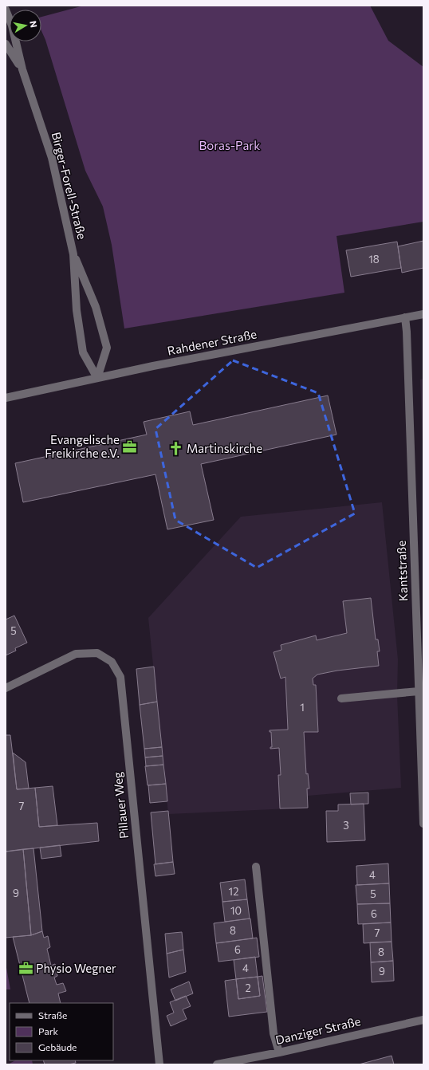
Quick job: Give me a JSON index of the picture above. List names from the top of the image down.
{
  "streets": {
    "street": [
      "Birger-Forell-Straße",
      "Rahdener Straße",
      "Kantstraße",
      "Pillauer Weg",
      "Danziger Straße"
    ]
  },
  "crossings": [
    ["Birger-Forell-Straße", "Rahdener Straße"],
    ["Rahdener Straße", "Kantstraße"]
  ],
  "parks": ["Boras-Park"],
  "places": {
    "office": ["Evangelische Freikirche e.V.", "Physio Wegner"],
    "church": ["Martinskirche"]
  },
  "house_numbers": [
    "18",
    "5",
    "1",
    "7",
    "3",
    "4",
    "12",
    "9",
    "5",
    "10",
    "6",
    "8",
    "7",
    "6",
    "8",
    "4",
    "9",
    "2"
  ],
  "legend": ["Straße", "Park", "Gebäude"],
  "north": "right"
}
